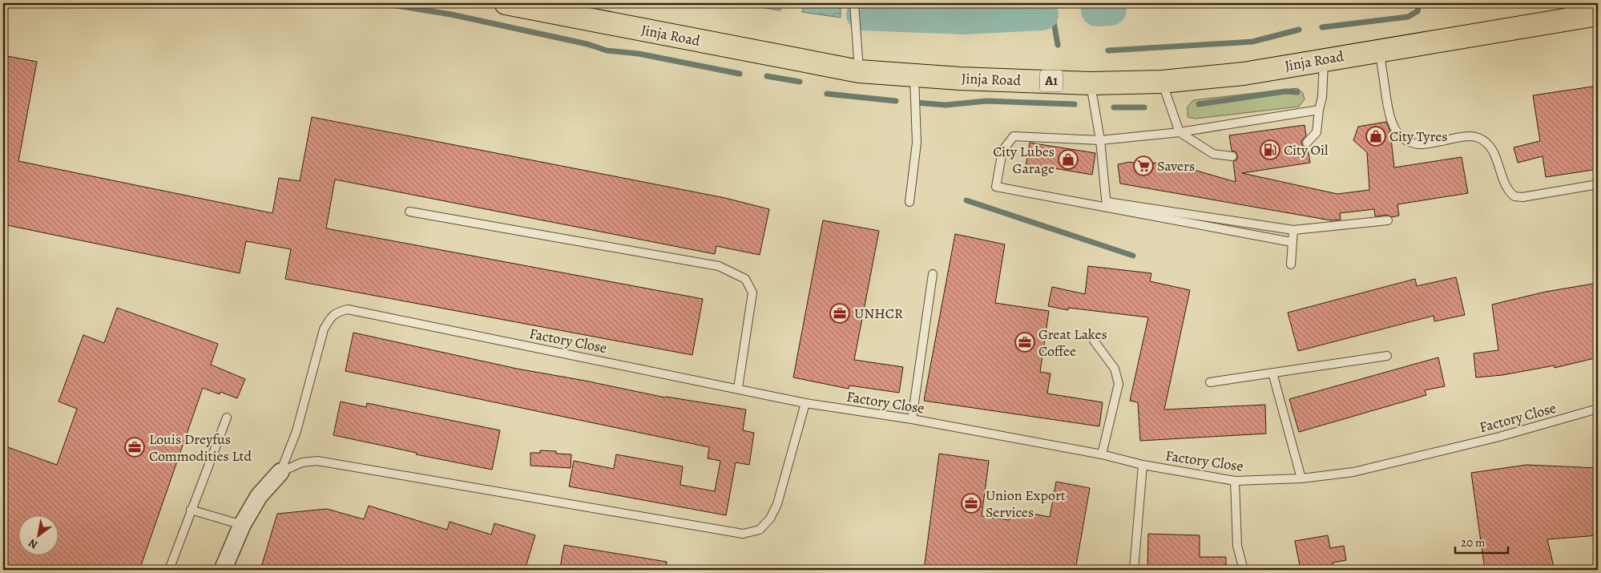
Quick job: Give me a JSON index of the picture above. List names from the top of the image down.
{
  "streets": {
    "highway": ["Jinja Road", "A1"],
    "lane": ["Factory Close"]
  },
  "places": {
    "shop": ["City Tyres", "City Lubes Garage"],
    "fuel station": ["City Oil"],
    "supermarket": ["Savers"],
    "office": [
      "UNHCR",
      "Great Lakes Coffee",
      "Louis Dreyfus Commodities Ltd",
      "Union Export Services"
    ]
  },
  "scale_bar": "20 m",
  "north": "bottom left"
}
